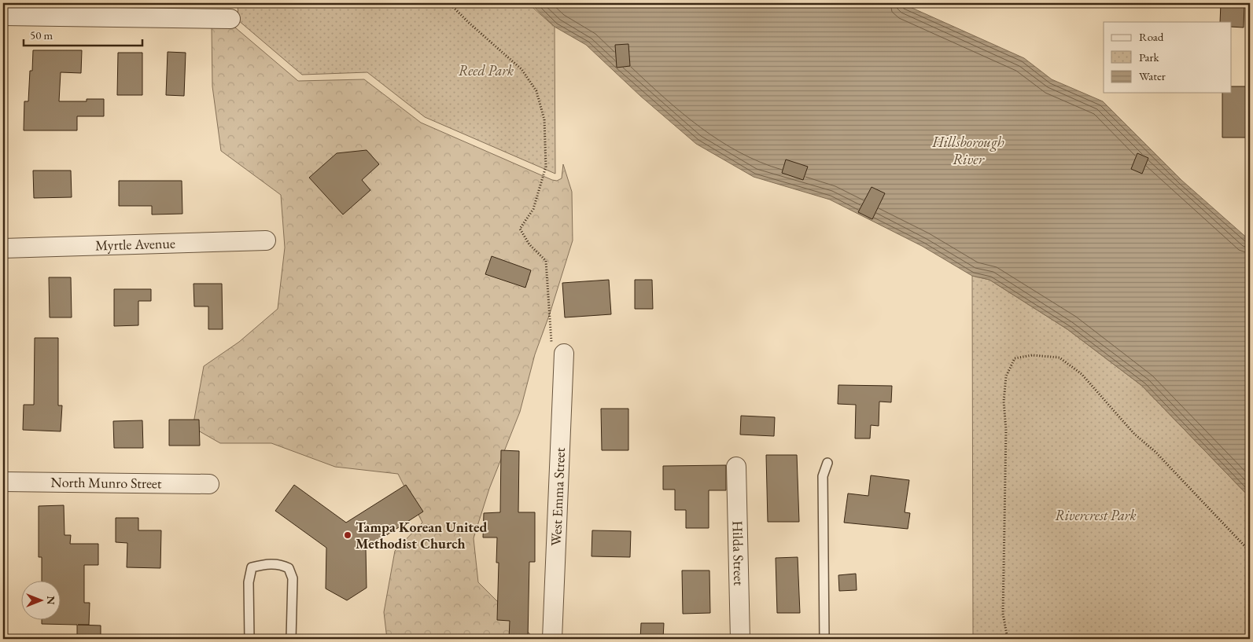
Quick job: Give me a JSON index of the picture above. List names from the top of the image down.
{
  "streets": {
    "street": [
      "Myrtle Avenue",
      "North Munro Street",
      "West Emma Street",
      "Hilda Street"
    ]
  },
  "water": ["Hillsborough River"],
  "parks": ["Reed Park", "Rivercrest Park"],
  "places": ["Tampa Korean United Methodist Church"],
  "legend": ["Road", "Park", "Water"],
  "scale_bar": "50 m",
  "north": "right"
}
